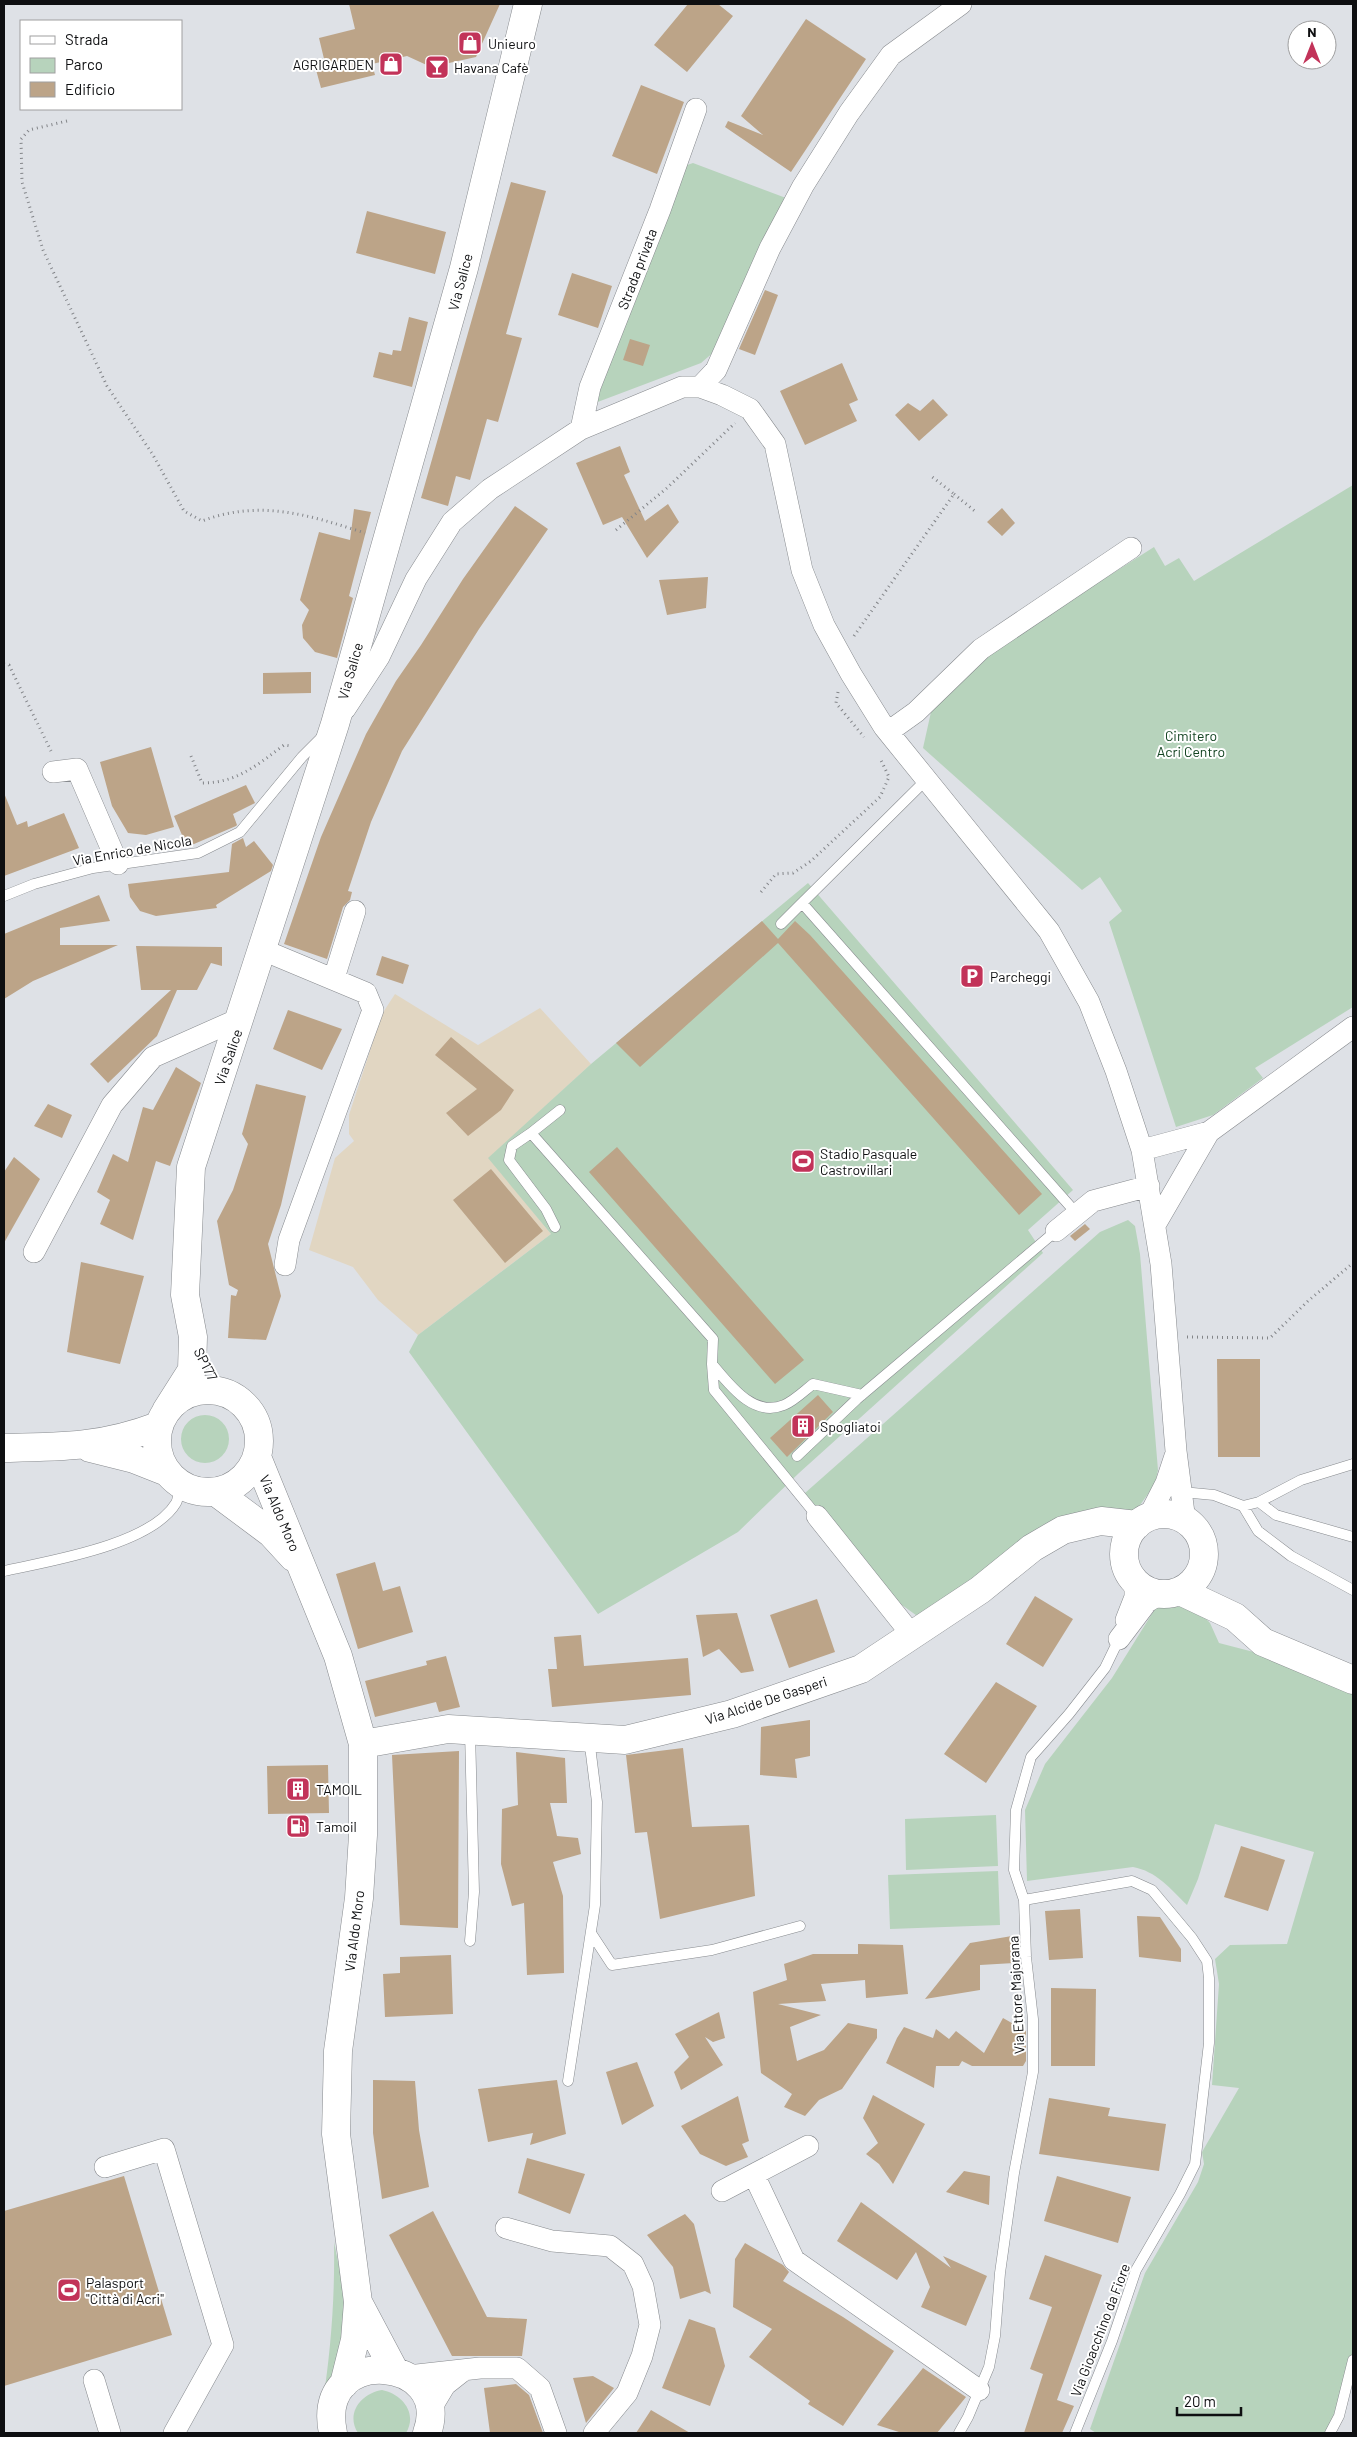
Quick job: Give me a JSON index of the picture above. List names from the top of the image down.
{
  "streets": {
    "main road": [
      "Via Salice",
      "SP177",
      "Via Aldo Moro",
      "Via Alcide De Gasperi"
    ],
    "street": ["Strada privata"],
    "lane": ["Via Enrico de Nicola", "Via Ettore Majorana", "Via Gioacchino da Fiore"]
  },
  "crossings": [
    ["Via Salice", "Via Enrico de Nicola"],
    ["Via Salice", "SP177"],
    ["SP177", "Via Aldo Moro"],
    ["Via Aldo Moro", "Via Alcide De Gasperi"],
    ["Via Ettore Majorana", "Via Gioacchino da Fiore"]
  ],
  "parks": ["Cimitero Acri Centro"],
  "places": {
    "shop": ["Unieuro", "AGRIGARDEN"],
    "bar": ["Havana Cafè"],
    "parking": ["Parcheggi"],
    "sports": ["Stadio Pasquale Castrovillari", "Palasport \"Città di Acri\""],
    "building": ["Spogliatoi", "TAMOIL"],
    "fuel station": ["Tamoil"]
  },
  "legend": ["Strada", "Parco", "Edificio"],
  "scale_bar": "20 m",
  "north": "top"
}
